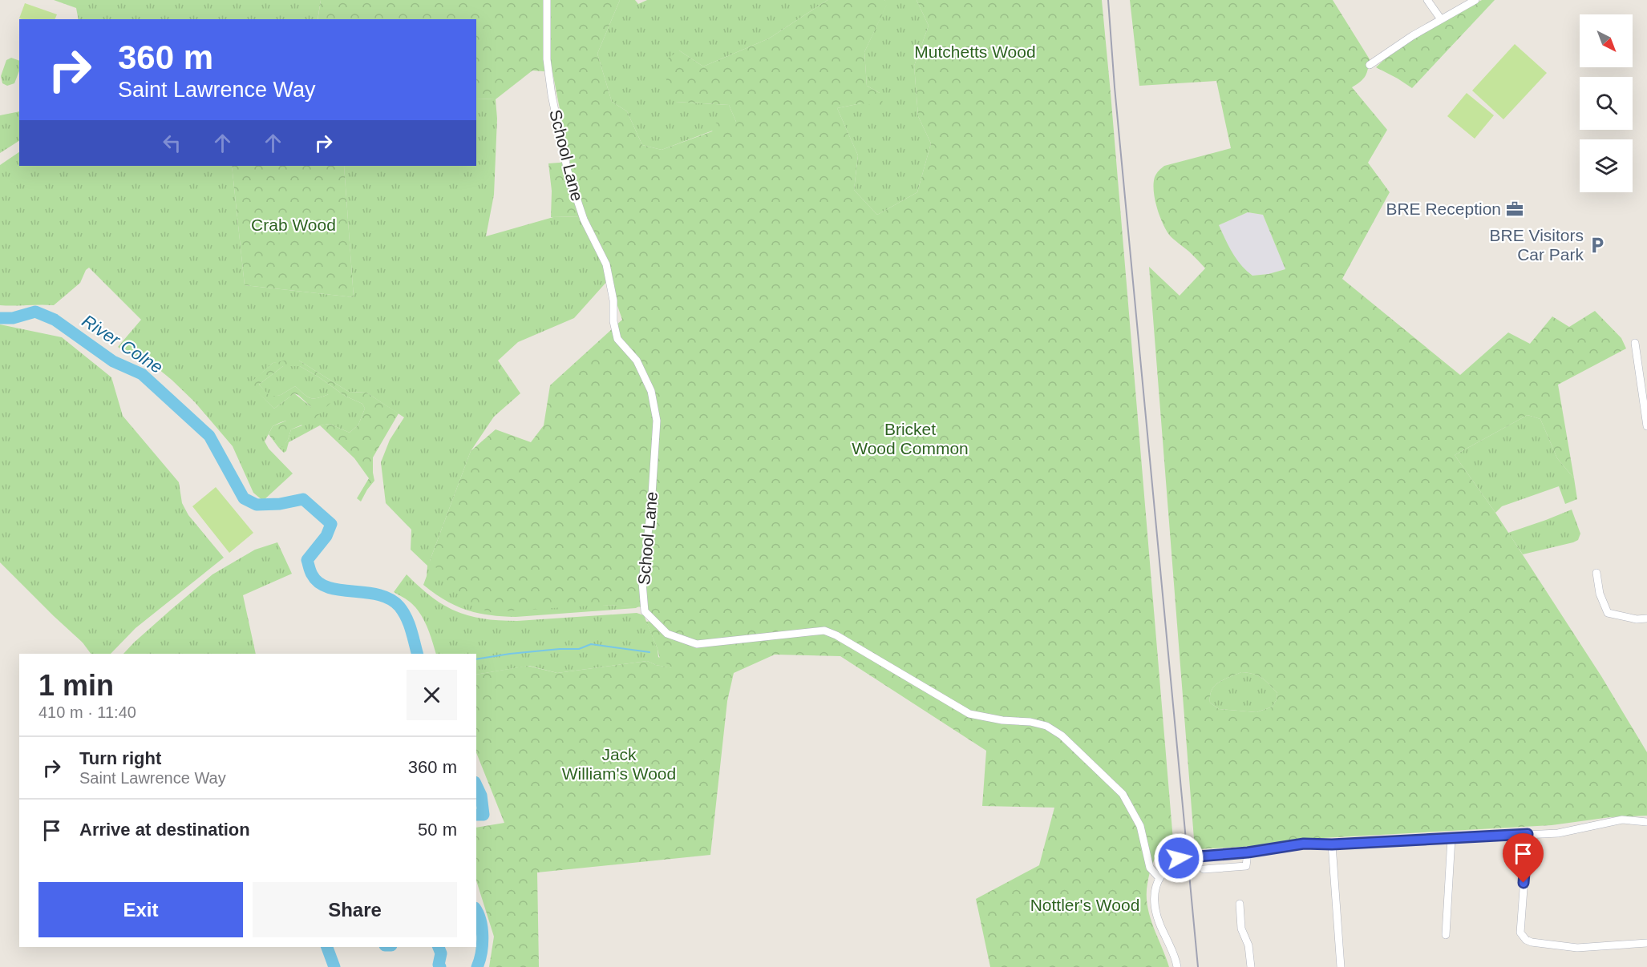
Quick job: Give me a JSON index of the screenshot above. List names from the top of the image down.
{
  "streets": {
    "street": ["School Lane"]
  },
  "water": ["River Colne"],
  "parks": [
    "Mutchetts Wood",
    "Crab Wood",
    "Bricket Wood Common",
    "Jack William's Wood",
    "Nottler's Wood"
  ],
  "places": {
    "office": ["BRE Reception"],
    "parking": ["BRE Visitors Car Park"]
  },
  "north": "bottom right",
  "page": {
    "turn": ["360 m", "Saint Lawrence Way"],
    "heading": ["1 min", "410 m · 11:40"],
    "list": [
      {
        "name": "Turn right",
        "note": "Saint Lawrence Way",
        "value": "360 m"
      },
      {
        "name": "Arrive at destination",
        "value": "50 m"
      }
    ],
    "buttons": ["Exit", "Share"]
  }
}
